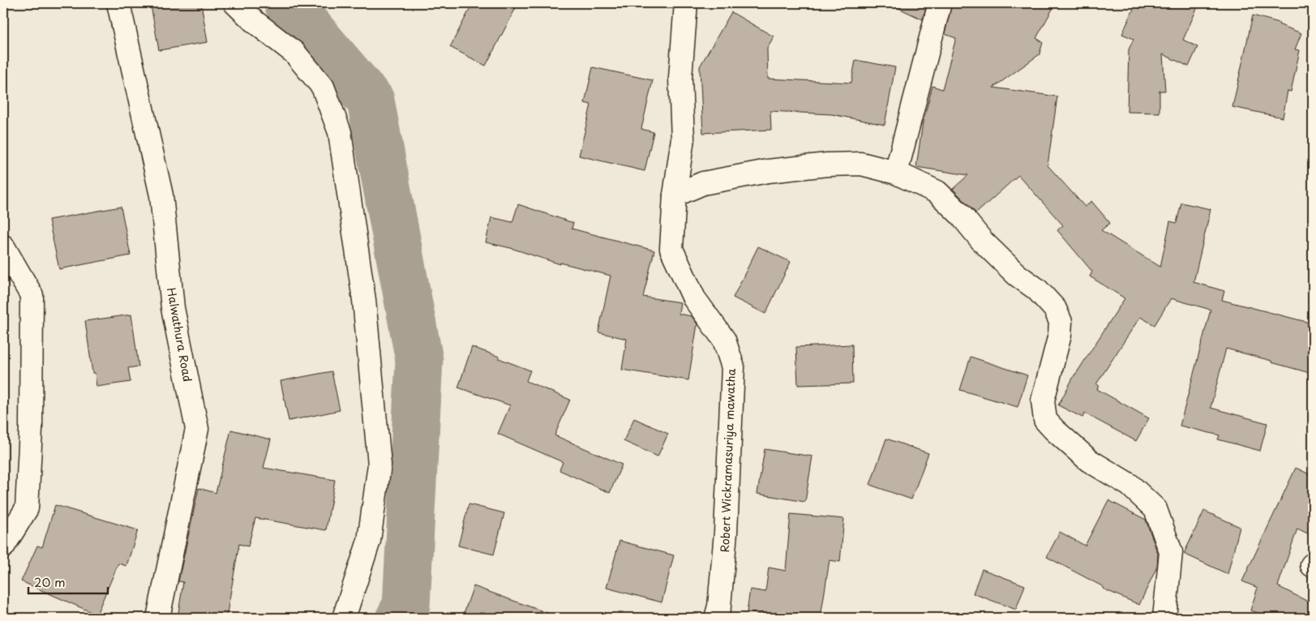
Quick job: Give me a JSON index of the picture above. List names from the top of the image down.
{
  "streets": {
    "street": ["Halwathura Road", "Robert Wickramasuriya mawatha"]
  },
  "scale_bar": "20 m"
}
